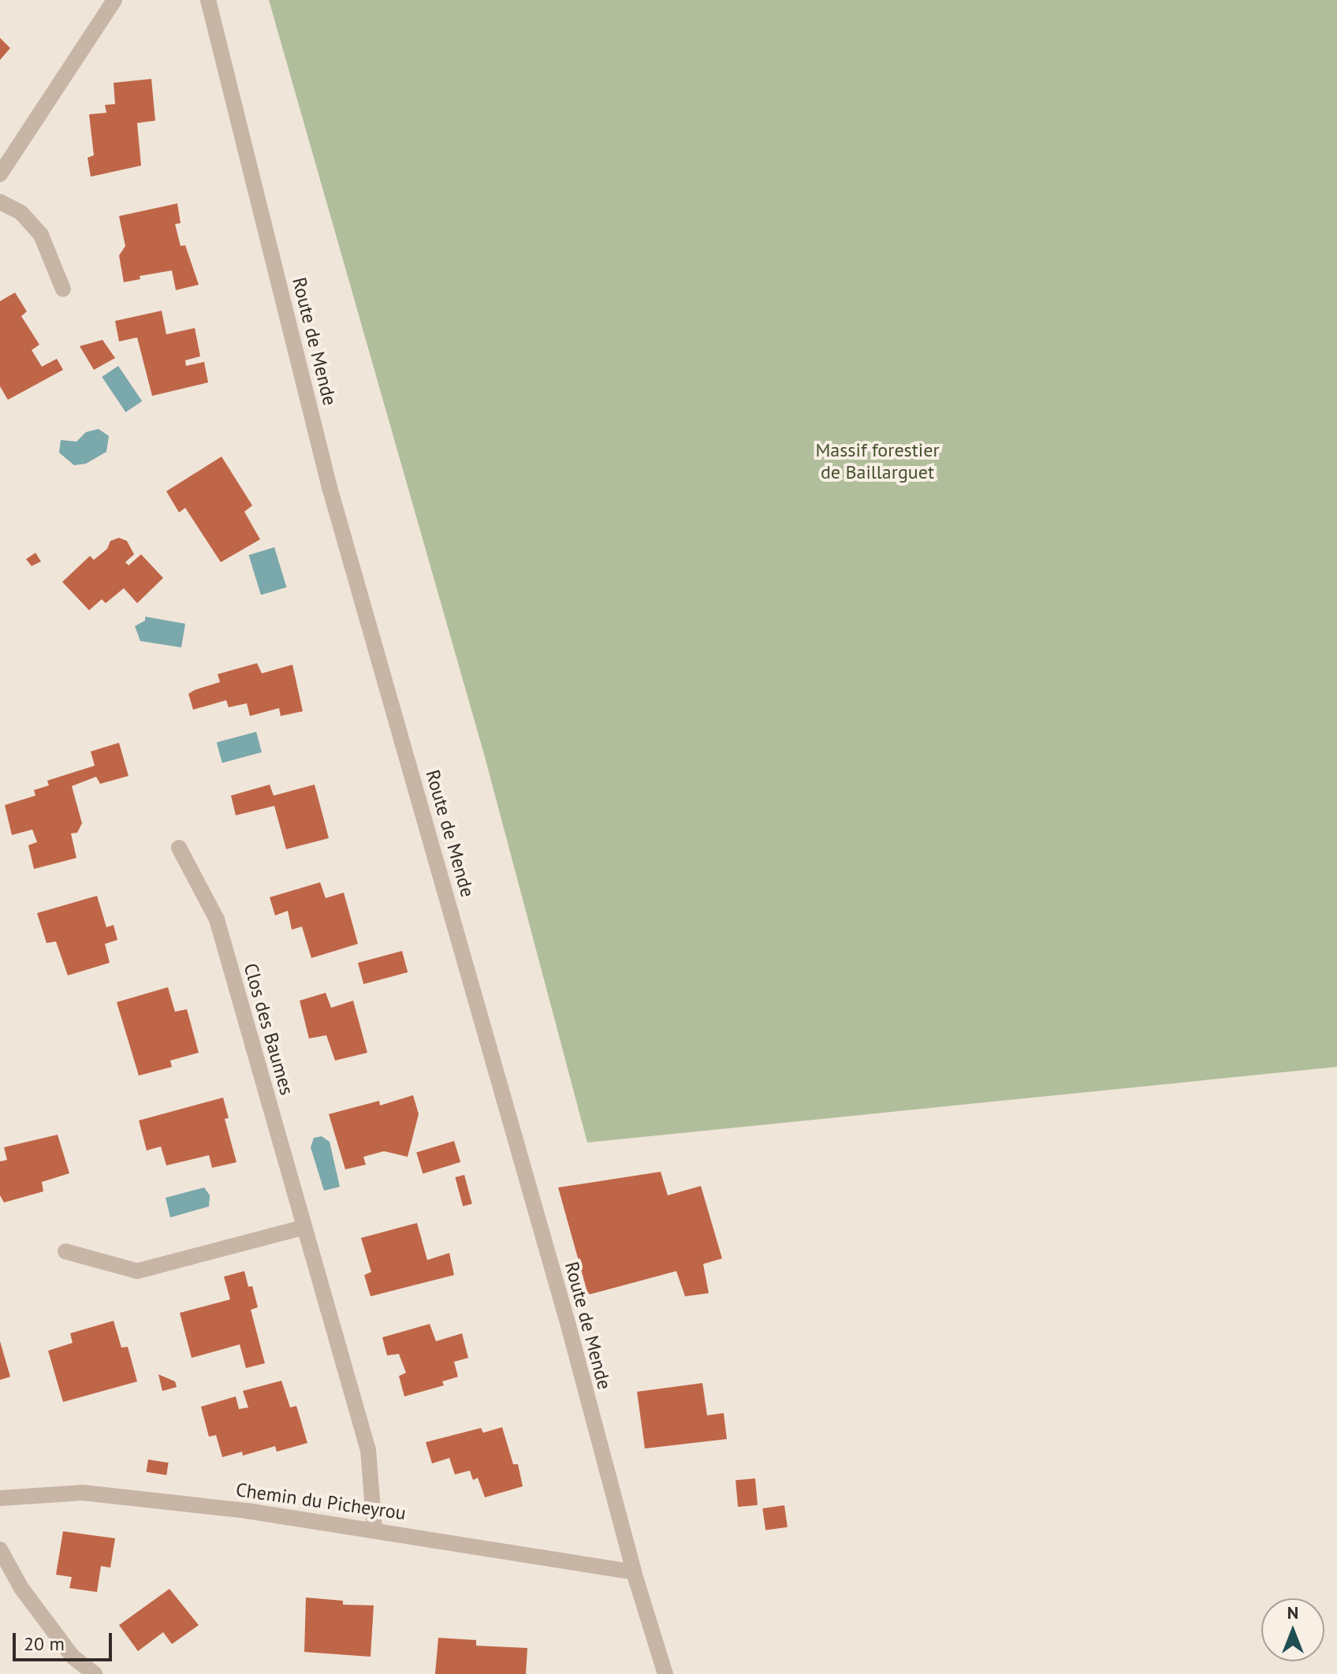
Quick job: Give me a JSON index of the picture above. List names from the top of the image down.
{
  "streets": {
    "street": ["Route de Mende", "Clos des Baumes", "Chemin du Picheyrou"]
  },
  "crossings": [
    ["Route de Mende", "Chemin du Picheyrou"],
    ["Clos des Baumes", "Chemin du Picheyrou"]
  ],
  "parks": ["Massif forestier de Baillarguet"],
  "scale_bar": "20 m",
  "north": "top"
}
